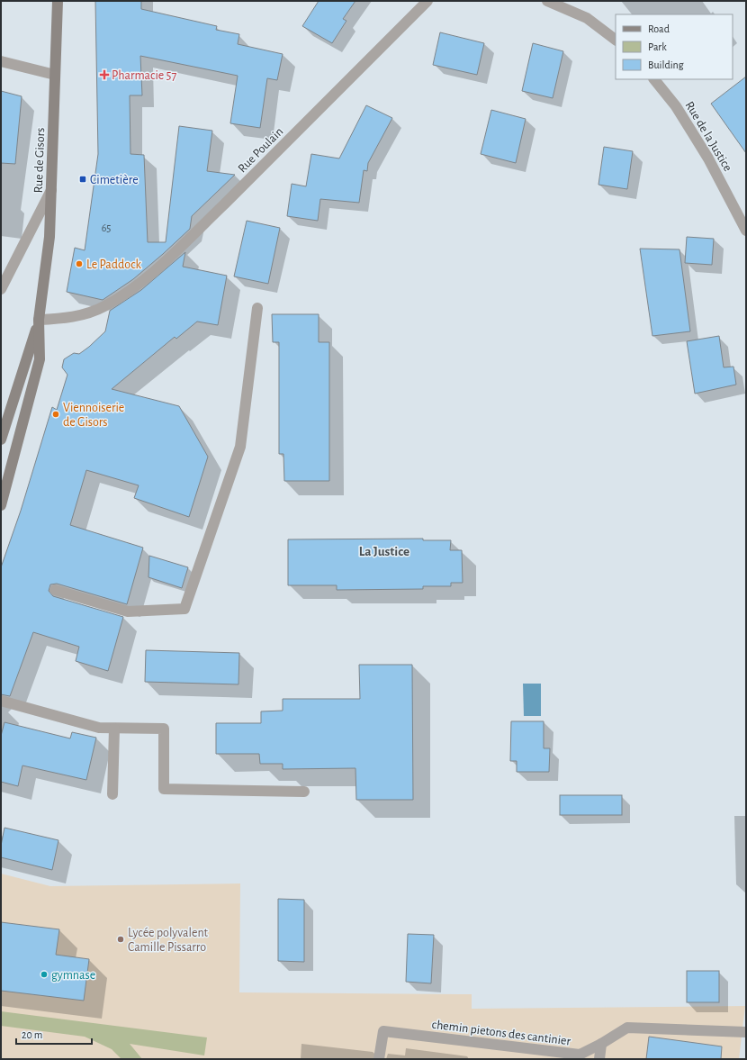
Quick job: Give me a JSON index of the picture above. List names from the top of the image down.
{
  "streets": {
    "main road": ["Rue de Gisors"],
    "street": ["Rue de la Justice", "Rue Poulain", "chemin pietons des cantinier"]
  },
  "crossings": [
    ["Rue Poulain", "Rue de Gisors"]
  ],
  "districts": ["La Justice"],
  "places": {
    "health": ["Pharmacie 57"],
    "transit": ["Cimetière"],
    "other": [
      "Le Paddock",
      "Viennoiserie de Gisors",
      "Lycée polyvalent Camille Pissarro",
      "gymnase"
    ]
  },
  "house_numbers": ["65"],
  "legend": ["Road", "Park", "Building"],
  "scale_bar": "20 m"
}
